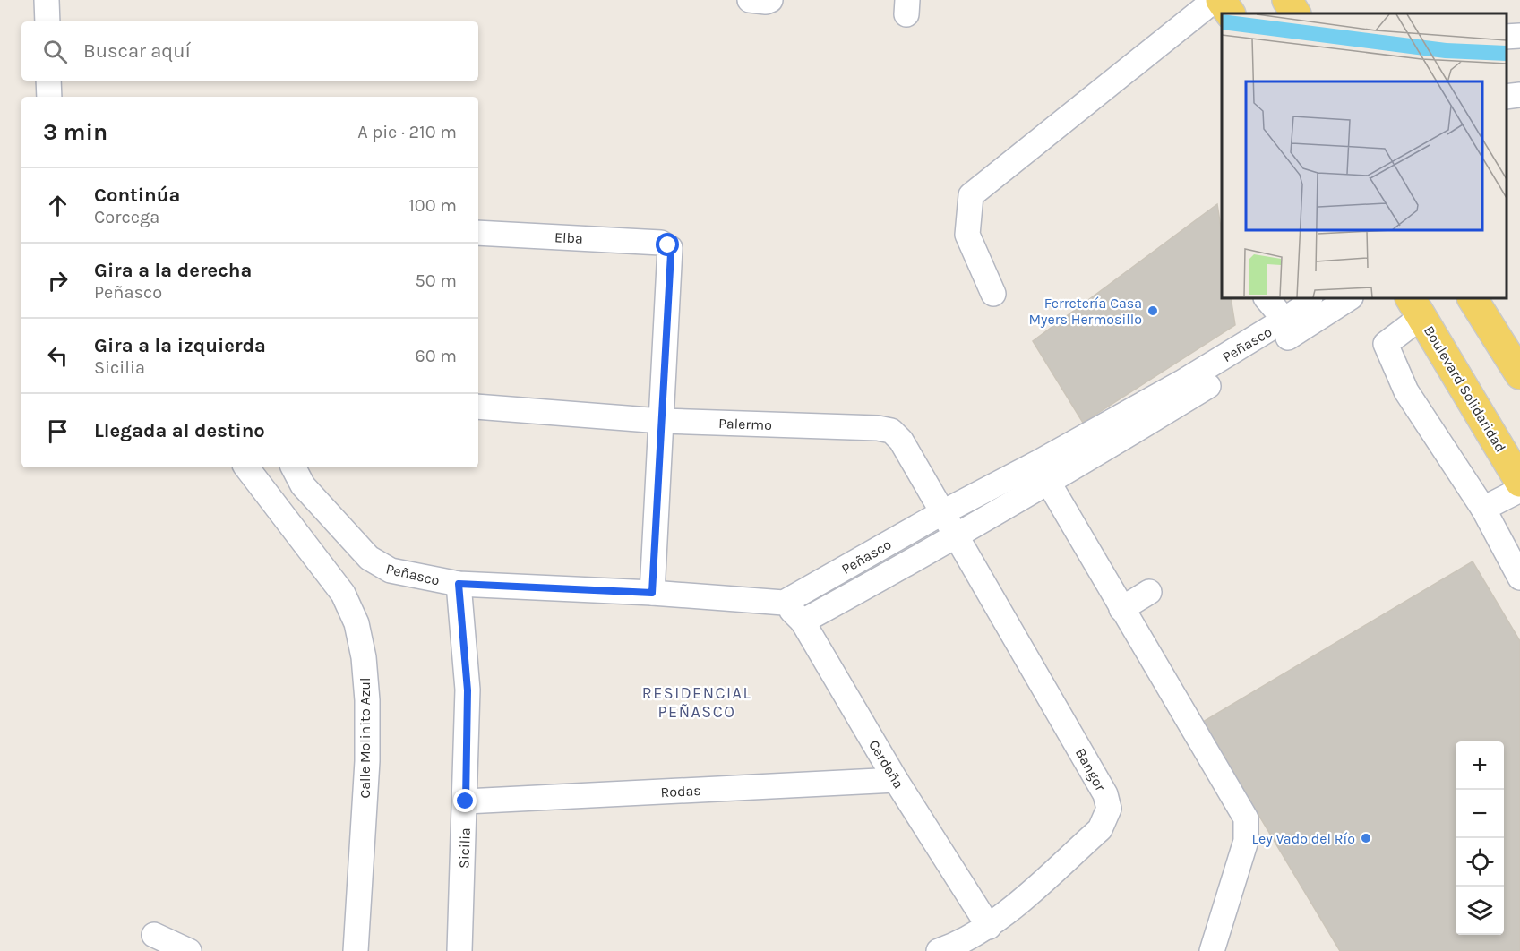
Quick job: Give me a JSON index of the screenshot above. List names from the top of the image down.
{
  "streets": {
    "main road": ["Boulevard Solidaridad"],
    "street": [
      "Elba",
      "Peñasco",
      "Palermo",
      "Calle Molinito Azul",
      "Cerdeña",
      "Bangor",
      "Rodas",
      "Sicilia"
    ]
  },
  "crossings": [
    ["Elba", "Palermo"],
    ["Peñasco", "Palermo"],
    ["Peñasco", "Cerdeña"],
    ["Peñasco", "Bangor"],
    ["Peñasco", "Sicilia"],
    ["Palermo", "Bangor"],
    ["Cerdeña", "Bangor"],
    ["Cerdeña", "Rodas"],
    ["Rodas", "Sicilia"]
  ],
  "districts": ["RESIDENCIAL PEÑASCO"],
  "places": ["Ferretería Casa Myers Hermosillo", "Ley Vado del Río"],
  "page": {
    "search": "Buscar aquí",
    "heading": ["3 min", "A pie · 210 m"],
    "list": [
      ["Continúa", "Corcega", "100 m"],
      ["Gira a la derecha", "Peñasco", "50 m"],
      ["Gira a la izquierda", "Sicilia", "60 m"],
      "Llegada al destino"
    ],
    "map_buttons": ["+", "−"]
  }
}
